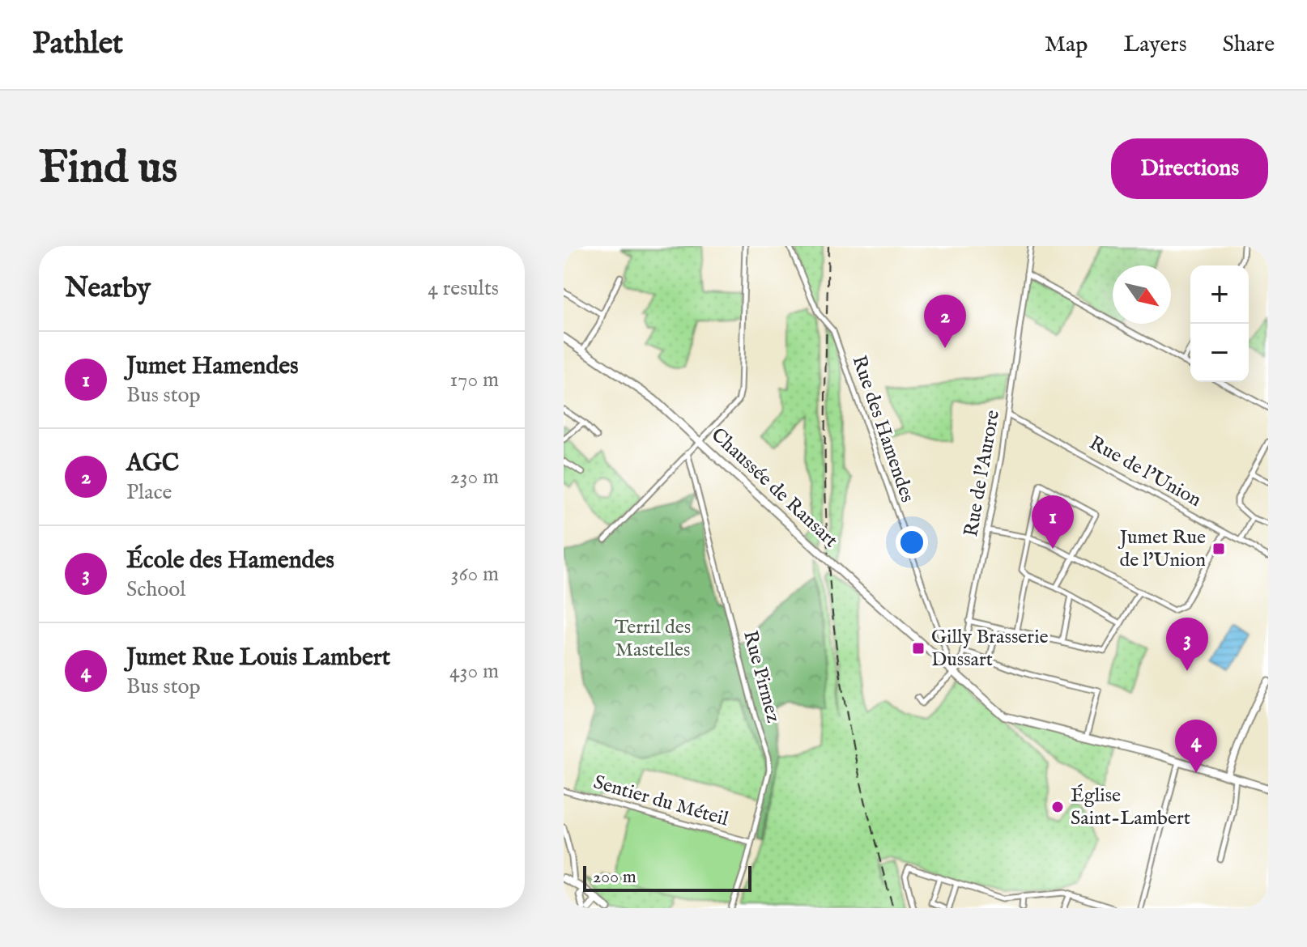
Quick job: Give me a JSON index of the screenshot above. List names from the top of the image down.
{
  "streets": {
    "main road": ["Chaussée de Ransart"],
    "street": [
      "Rue des Hamendes",
      "Rue de l'Union",
      "Rue de l'Aurore",
      "Rue Pirmez",
      "Sentier du Méteil"
    ]
  },
  "crossings": [
    ["Rue des Hamendes", "Chaussée de Ransart"],
    ["Rue de l'Union", "Rue de l'Aurore"],
    ["Rue de l'Aurore", "Chaussée de Ransart"],
    ["Rue Pirmez", "Sentier du Méteil"]
  ],
  "parks": ["Terril des Mastelles"],
  "places": {
    "transit": ["Jumet Rue de l'Union", "Gilly Brasserie Dussart"],
    "other": ["Église Saint-Lambert"]
  },
  "scale_bar": "200 m",
  "north": "bottom right",
  "page": {
    "header": "Pathlet",
    "nav": ["Map", "Layers", "Share"],
    "buttons": "Directions",
    "title": "Find us",
    "heading": ["Nearby", "4 results"],
    "map_buttons": ["+", "−"],
    "pins": [
      "2",
      "1",
      "3",
      "4"
    ],
    "list": [
      {
        "mark": "1",
        "name": "Jumet Hamendes",
        "note": "Bus stop",
        "value": "170 m"
      },
      {
        "mark": "2",
        "name": "AGC",
        "note": "Place",
        "value": "230 m"
      },
      {
        "mark": "3",
        "name": "École des Hamendes",
        "note": "School",
        "value": "360 m"
      },
      {
        "mark": "4",
        "name": "Jumet Rue Louis Lambert",
        "note": "Bus stop",
        "value": "430 m"
      }
    ],
    "scale": "200 m"
  }
}
